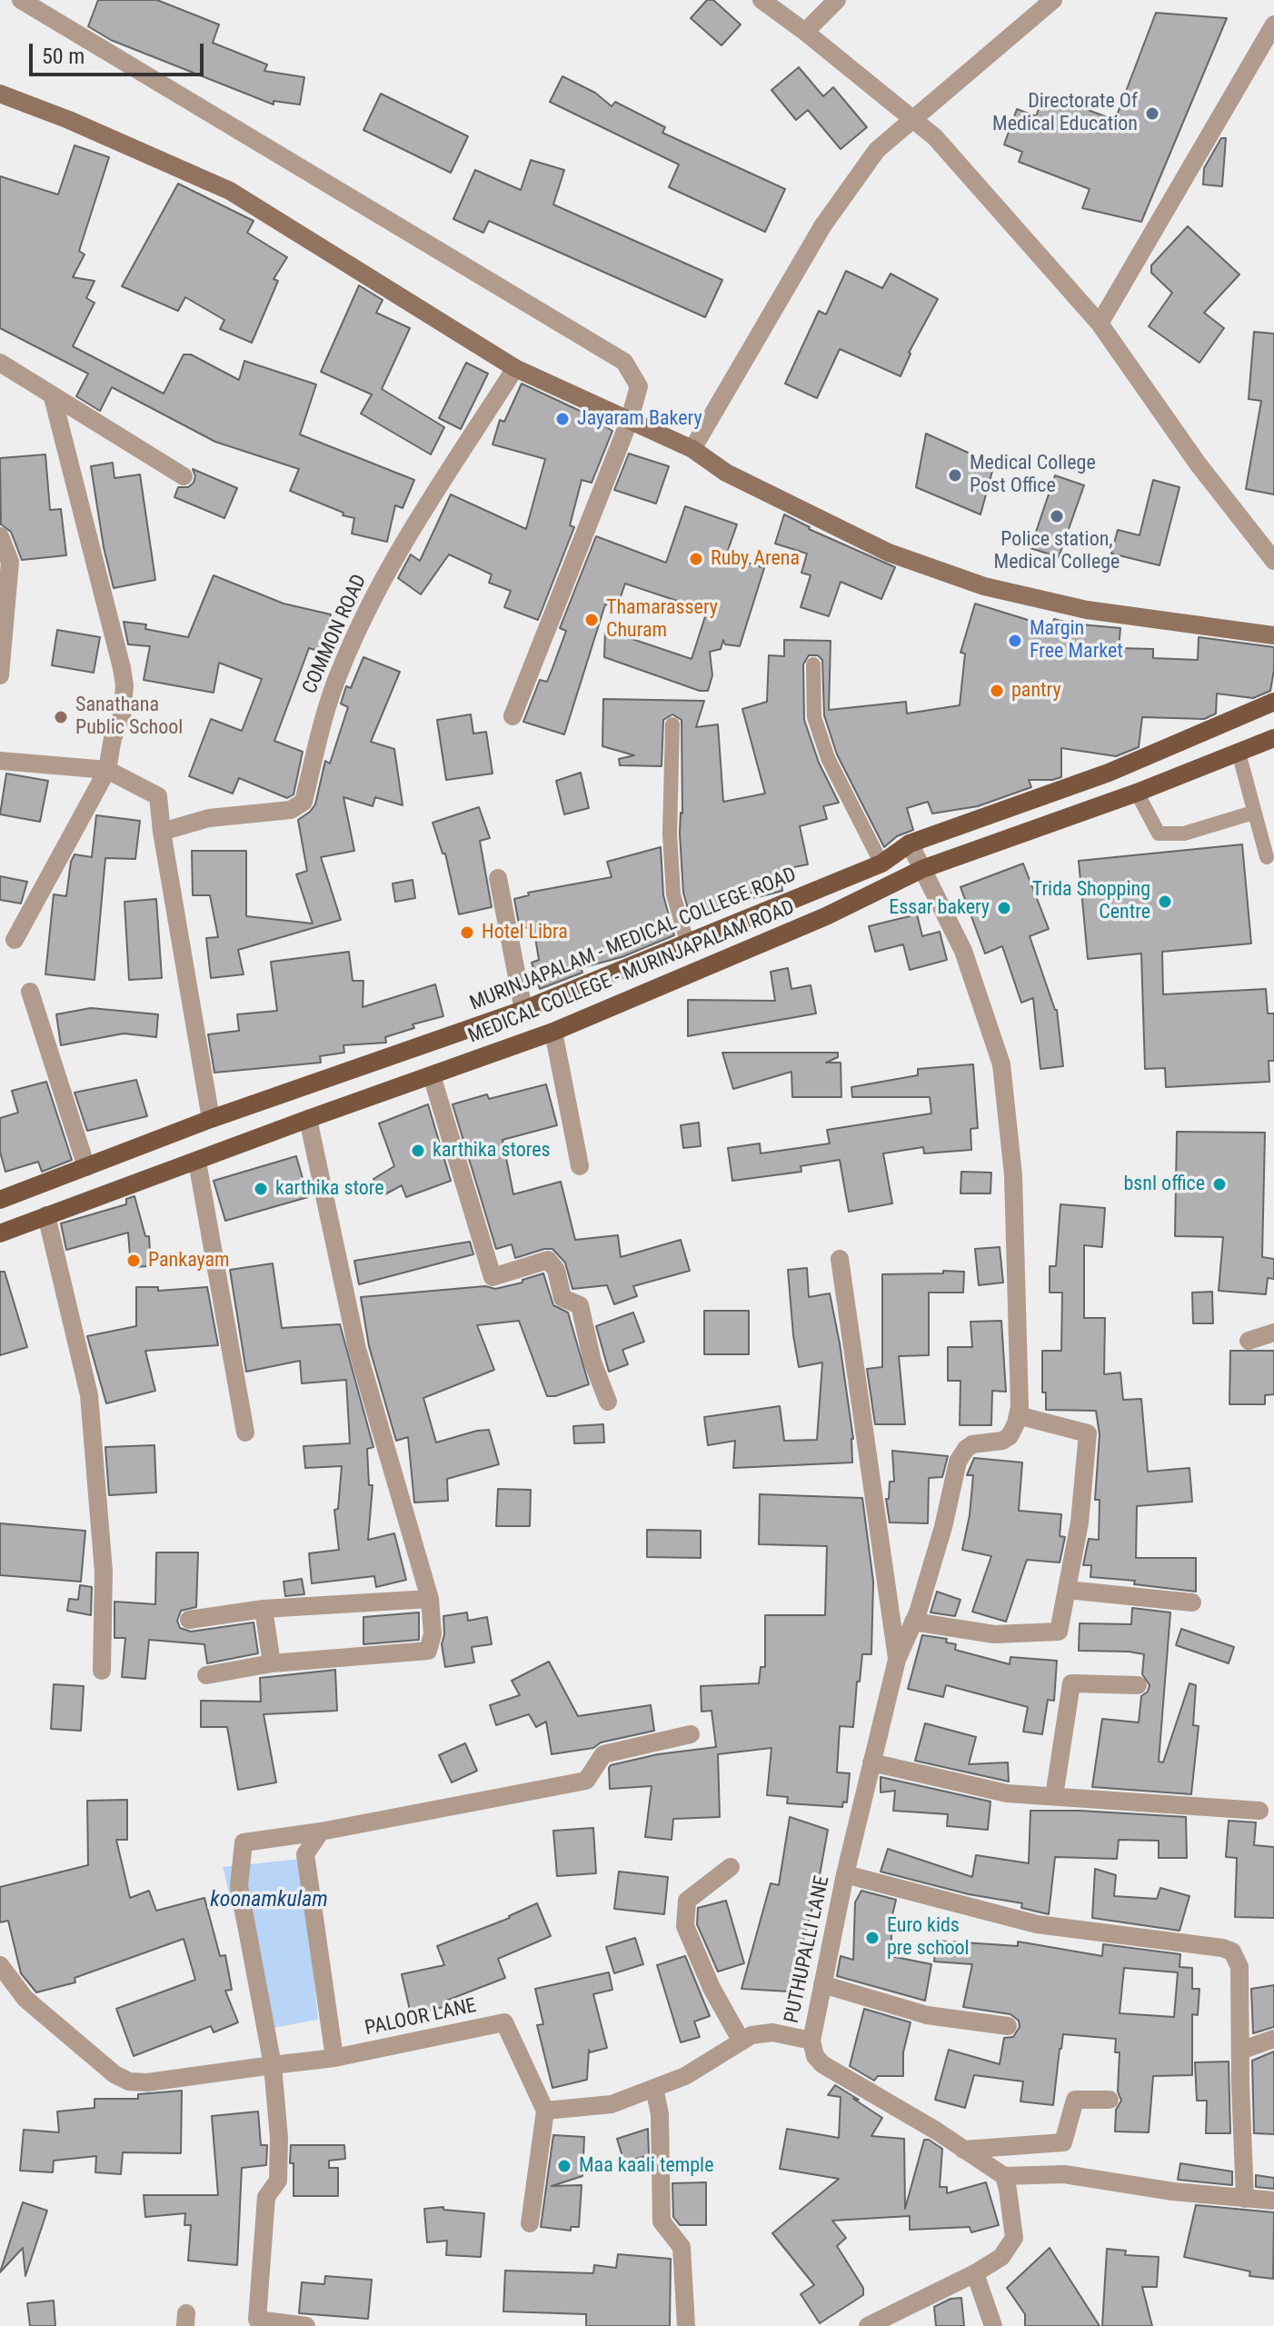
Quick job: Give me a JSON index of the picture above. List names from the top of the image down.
{
  "streets": {
    "main road": ["MURINJAPALAM - MEDICAL COLLEGE ROAD", "MEDICAL COLLEGE - MURINJAPALAM ROAD"],
    "street": ["COMMON ROAD", "PUTHUPALLI LANE", "PALOOR LANE"]
  },
  "water": ["koonamkulam"],
  "places": [
    "Directorate Of Medical Education",
    "Jayaram Bakery",
    "Medical College Post Office",
    "Police station, Medical College",
    "Ruby Arena",
    "Thamarassery Churam",
    "Margin Free Market",
    "pantry",
    "Sanathana Public School",
    "Trida Shopping Centre",
    "Essar bakery",
    "Hotel Libra",
    "karthika stores",
    "bsnl office",
    "karthika store",
    "Pankayam",
    "Euro kids pre school",
    "Maa kaali temple"
  ],
  "scale_bar": "50 m"
}
